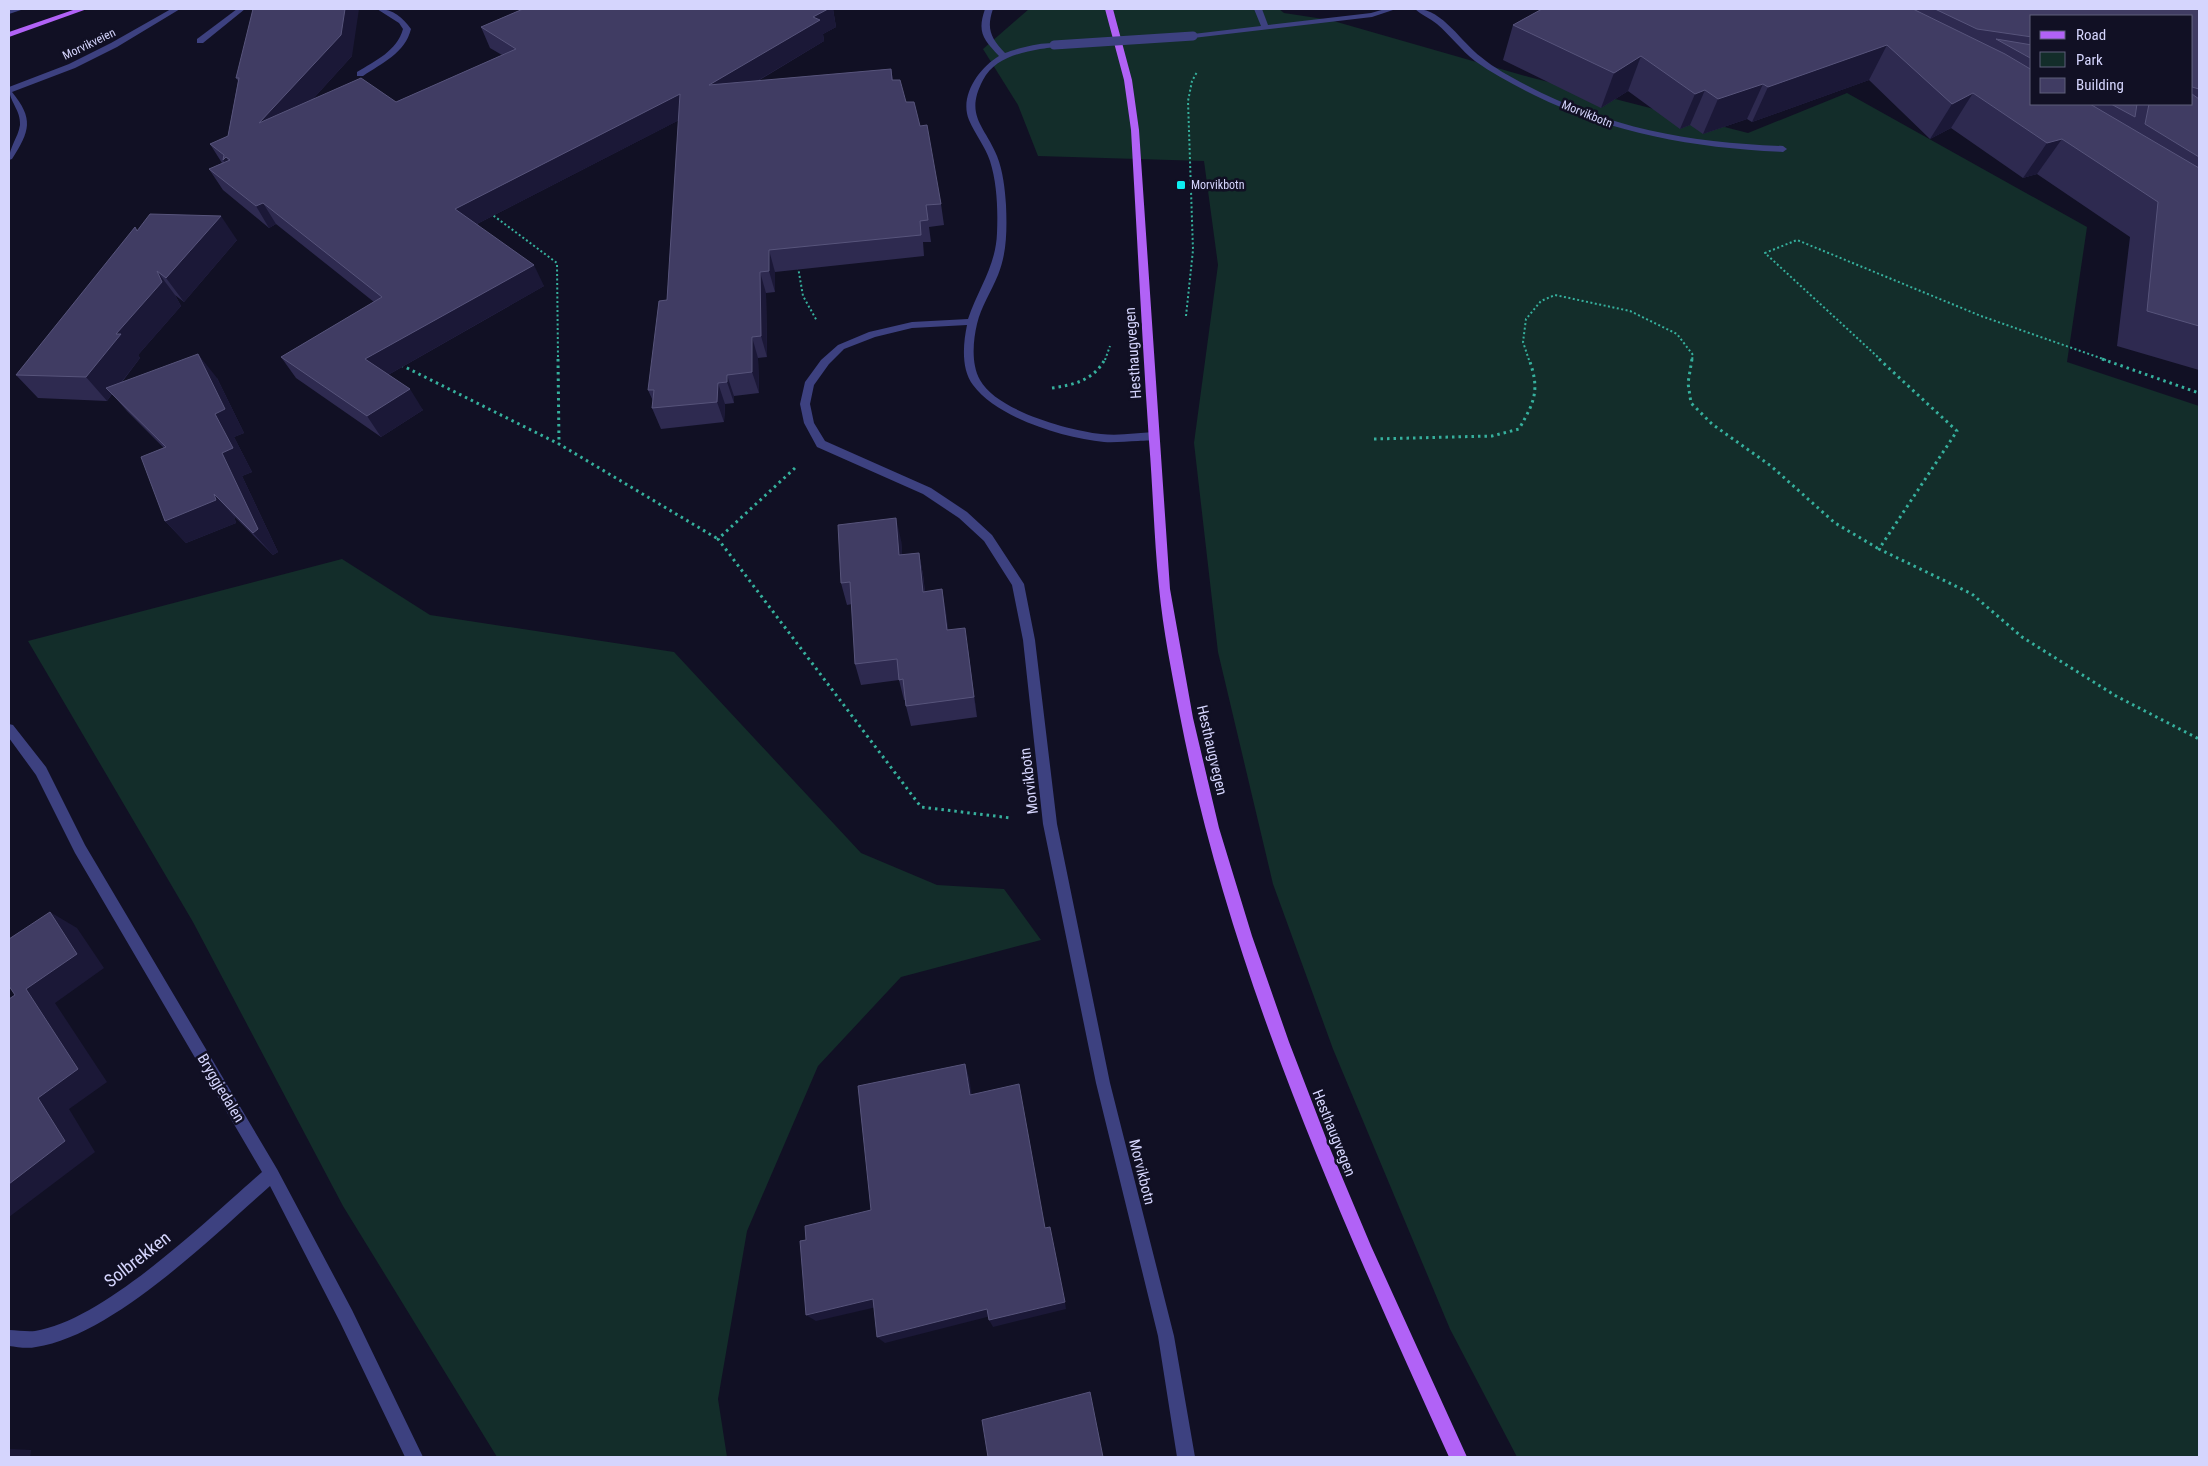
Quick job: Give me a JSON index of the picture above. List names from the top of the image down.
{
  "streets": {
    "main road": ["Hesthaugvegen"],
    "street": [
      "Morvikveien",
      "Morvikbotn",
      "Bryggjedalen",
      "Solbrekken"
    ]
  },
  "crossings": [
    ["Bryggjedalen", "Solbrekken"]
  ],
  "places": {
    "transit": ["Morvikbotn"]
  },
  "legend": ["Road", "Park", "Building"]
}
